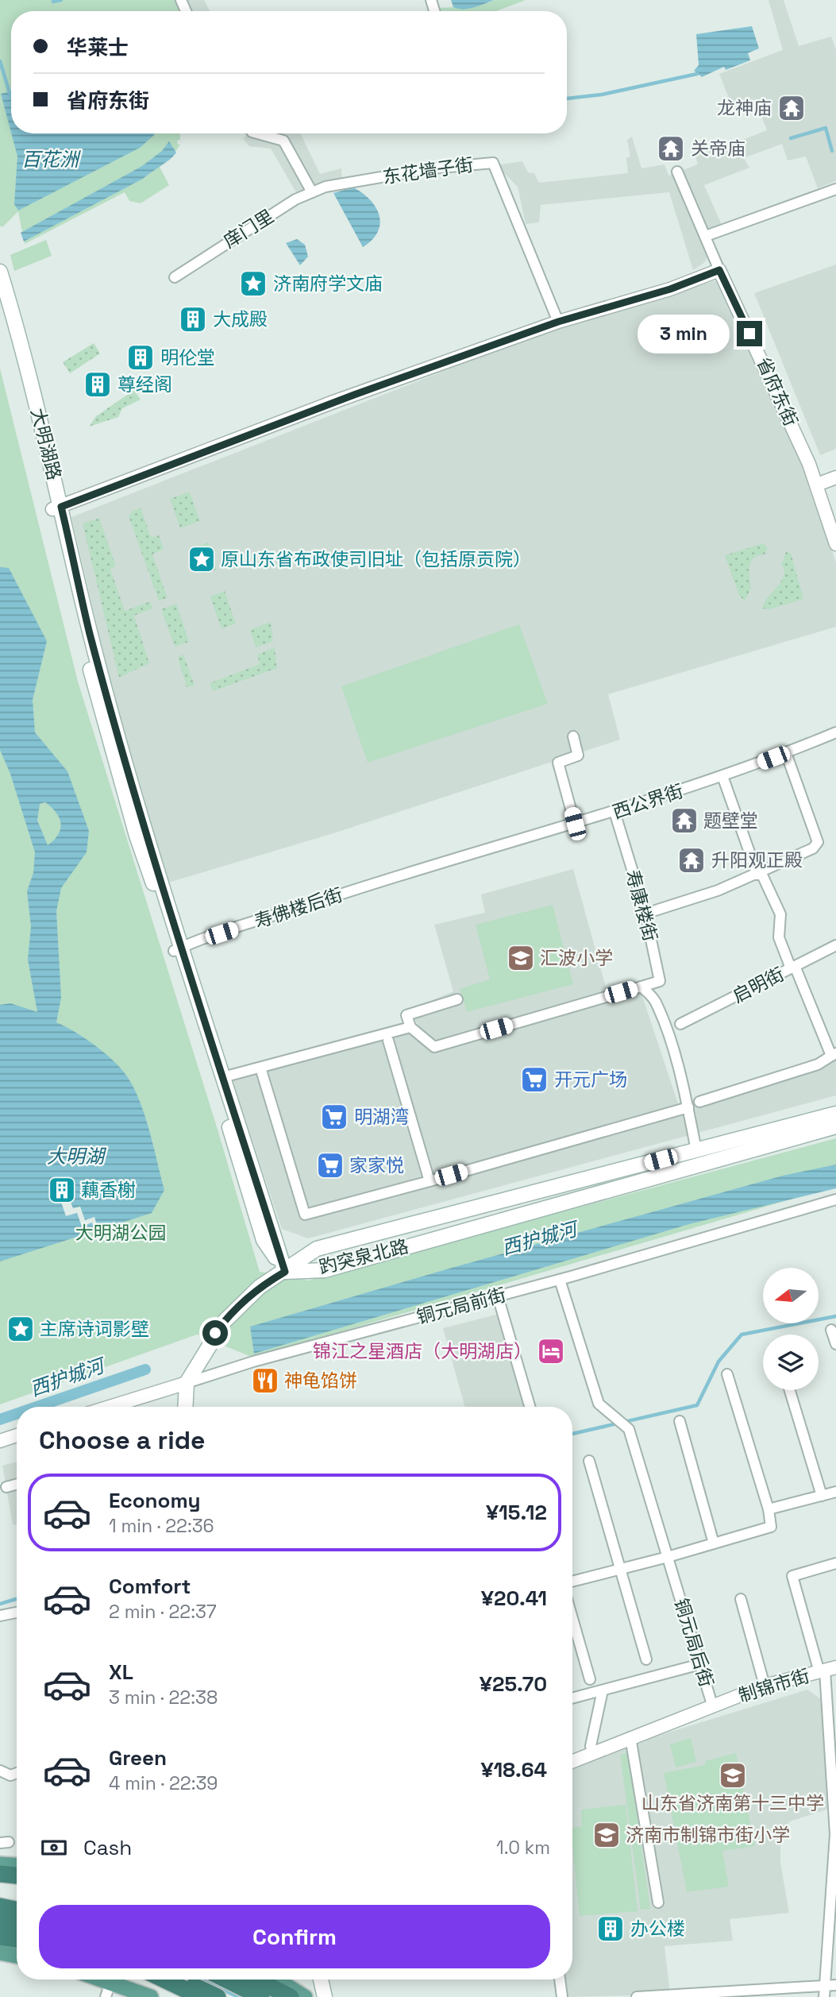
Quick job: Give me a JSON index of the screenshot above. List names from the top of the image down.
{
  "streets": {
    "main road": ["大明湖路", "趵突泉北路"],
    "street": [
      "东花墙子街",
      "庠门里",
      "省府东街",
      "西公界街",
      "寿康楼街",
      "寿佛楼后街",
      "启明街",
      "铜元局前街",
      "铜元局后街",
      "制锦市街"
    ]
  },
  "crossings": [
    ["东花墙子街", "庠门里"],
    ["大明湖路", "寿佛楼后街"],
    ["大明湖路", "趵突泉北路"],
    ["西公界街", "寿康楼街"],
    ["西公界街", "寿佛楼后街"],
    ["铜元局前街", "铜元局后街"],
    ["铜元局后街", "制锦市街"]
  ],
  "water": ["百花洲", "大明湖", "西护城河"],
  "parks": ["大明湖公园"],
  "places": {
    "temple": [
      "龙神庙",
      "关帝庙",
      "题壁堂",
      "升阳观正殿"
    ],
    "place": ["济南府学文庙", "原山东省布政使司旧址（包括原贡院）", "主席诗词影壁"],
    "building": [
      "大成殿",
      "明伦堂",
      "尊经阁",
      "藕香榭",
      "办公楼"
    ],
    "school or university": ["汇波小学", "山东省济南第十三中学", "济南市制锦市街小学"],
    "supermarket": ["开元广场", "明湖湾", "家家悦"],
    "hotel": ["锦江之星酒店（大明湖店）"],
    "restaurant": ["神龟馅饼"]
  },
  "north": "left",
  "page": {
    "banner": ["华莱士", "省府东街"],
    "bubble": "3 min",
    "heading": "Choose a ride",
    "list": [
      {
        "name": "Economy",
        "note": "1 min · 22:36",
        "value": "¥15.12"
      },
      {
        "name": "Comfort",
        "note": "2 min · 22:37",
        "value": "¥20.41"
      },
      {
        "name": "XL",
        "note": "3 min · 22:38",
        "value": "¥25.70"
      },
      {
        "name": "Green",
        "note": "4 min · 22:39",
        "value": "¥18.64"
      }
    ],
    "pay": ["Cash", "1.0 km"],
    "buttons": "Confirm"
  }
}
